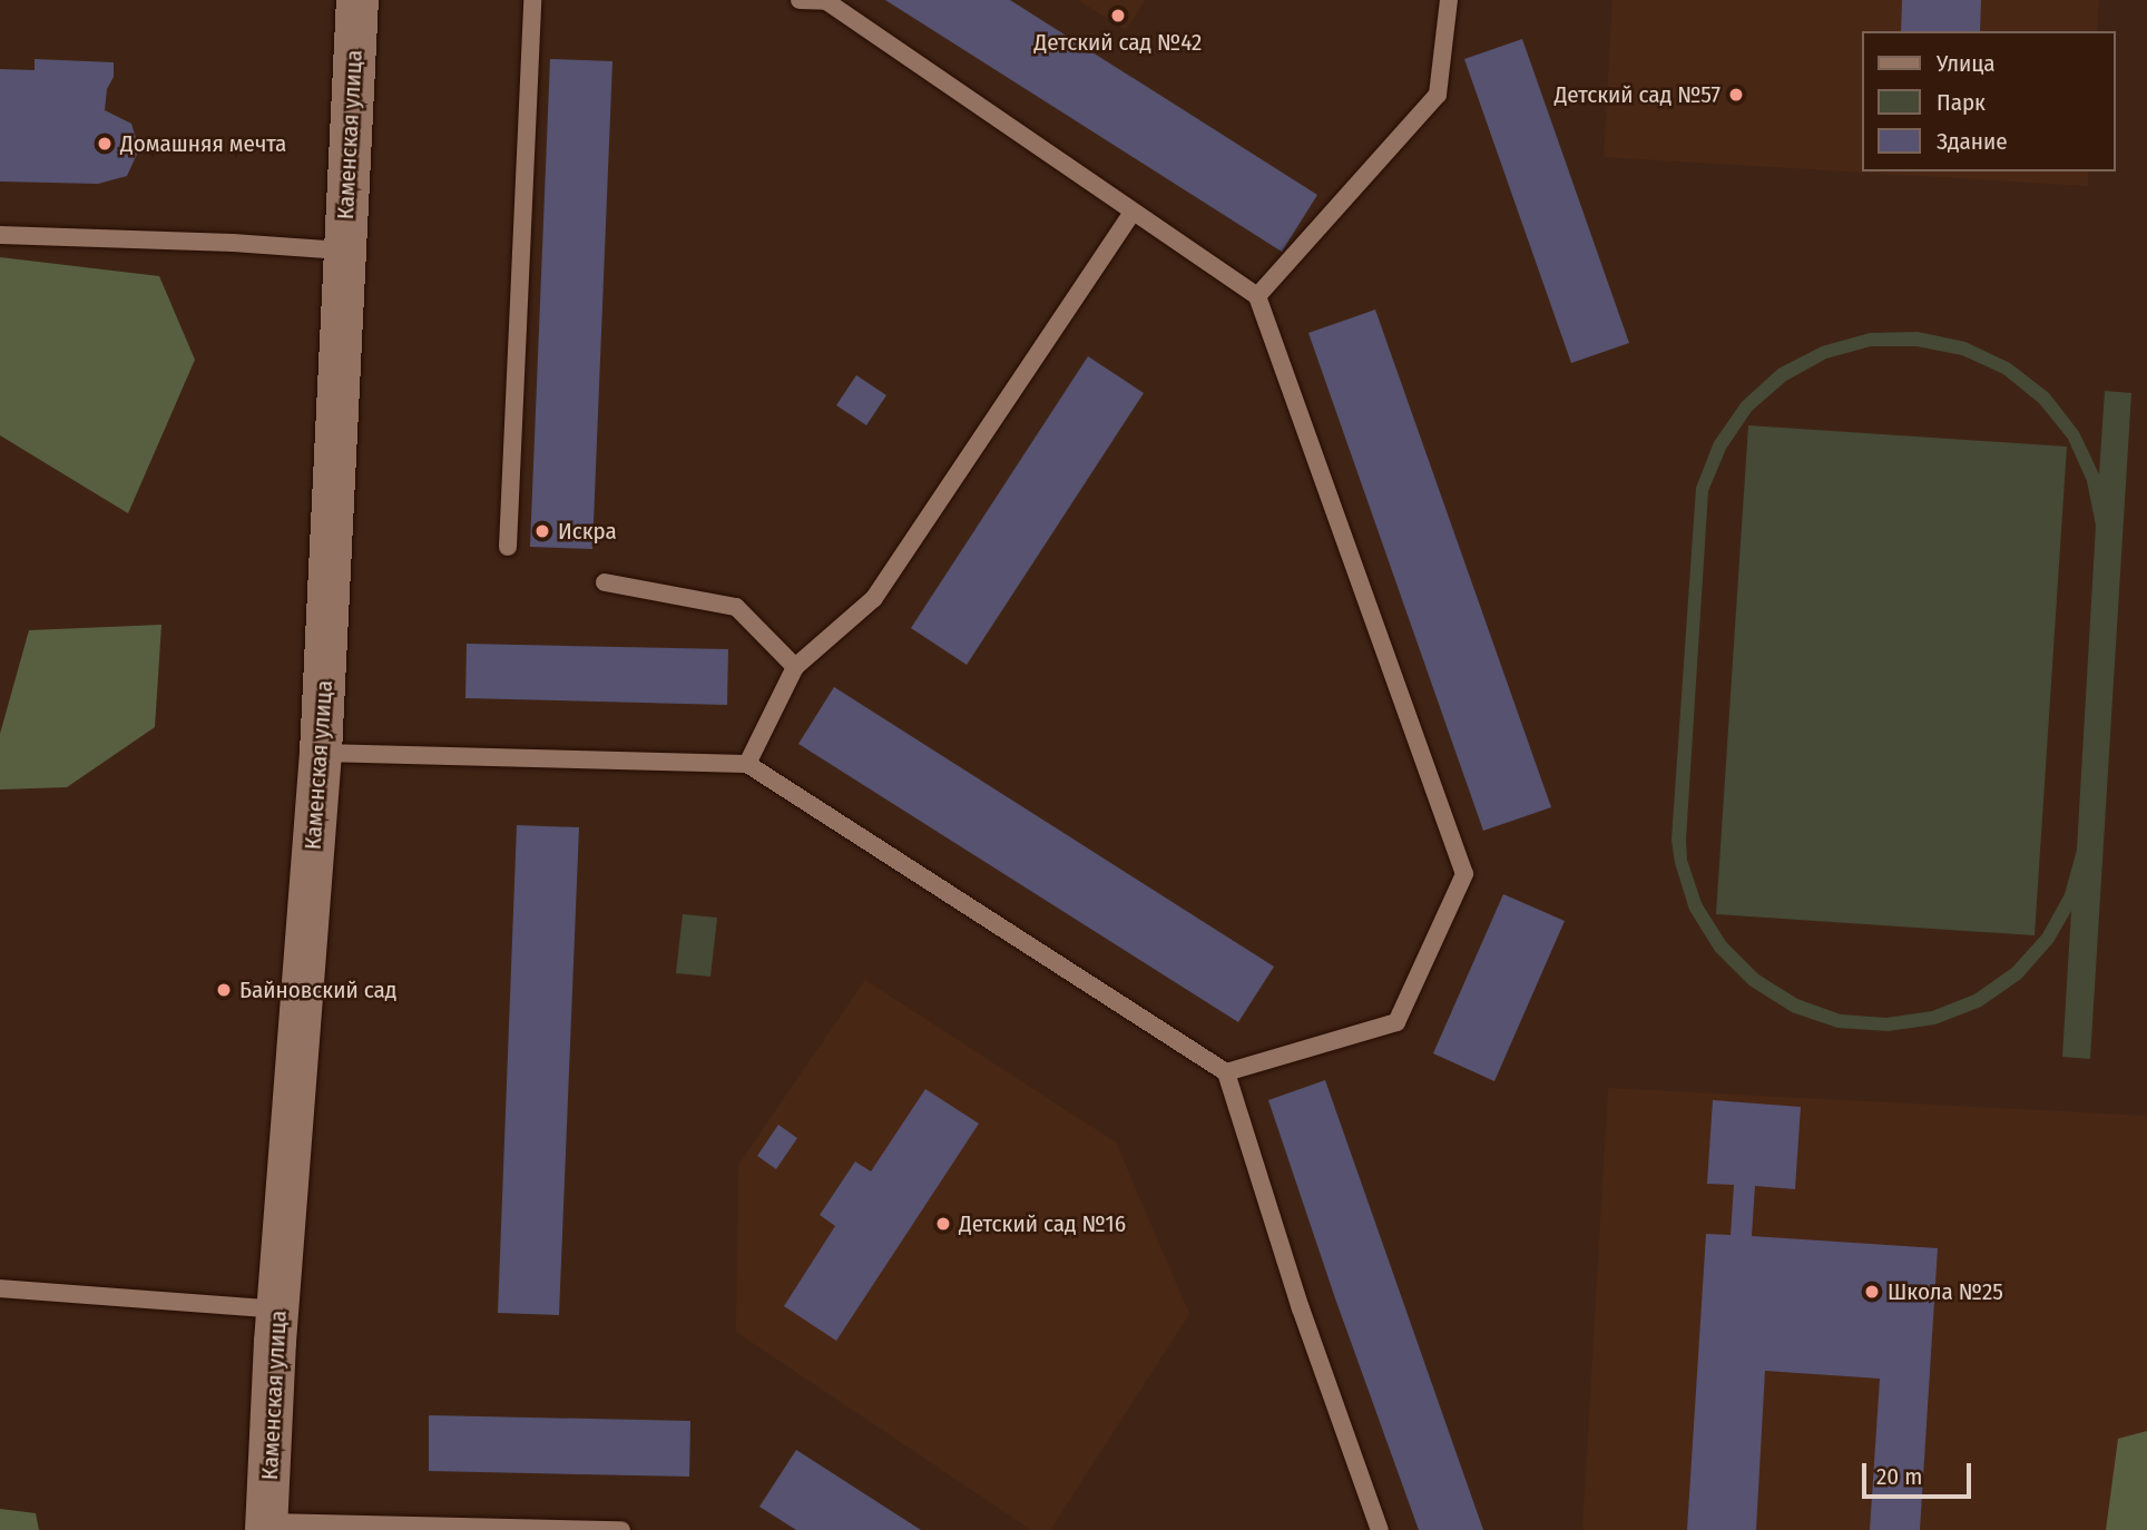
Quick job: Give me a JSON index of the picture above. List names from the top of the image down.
{
  "streets": {
    "street": ["Каменская улица"]
  },
  "places": [
    "Детский сад №42",
    "Детский сад №57",
    "Домашняя мечта",
    "Искра",
    "Байновский сад",
    "Детский сад №16",
    "Школа №25"
  ],
  "legend": ["Улица", "Парк", "Здание"],
  "scale_bar": "20 m"
}
